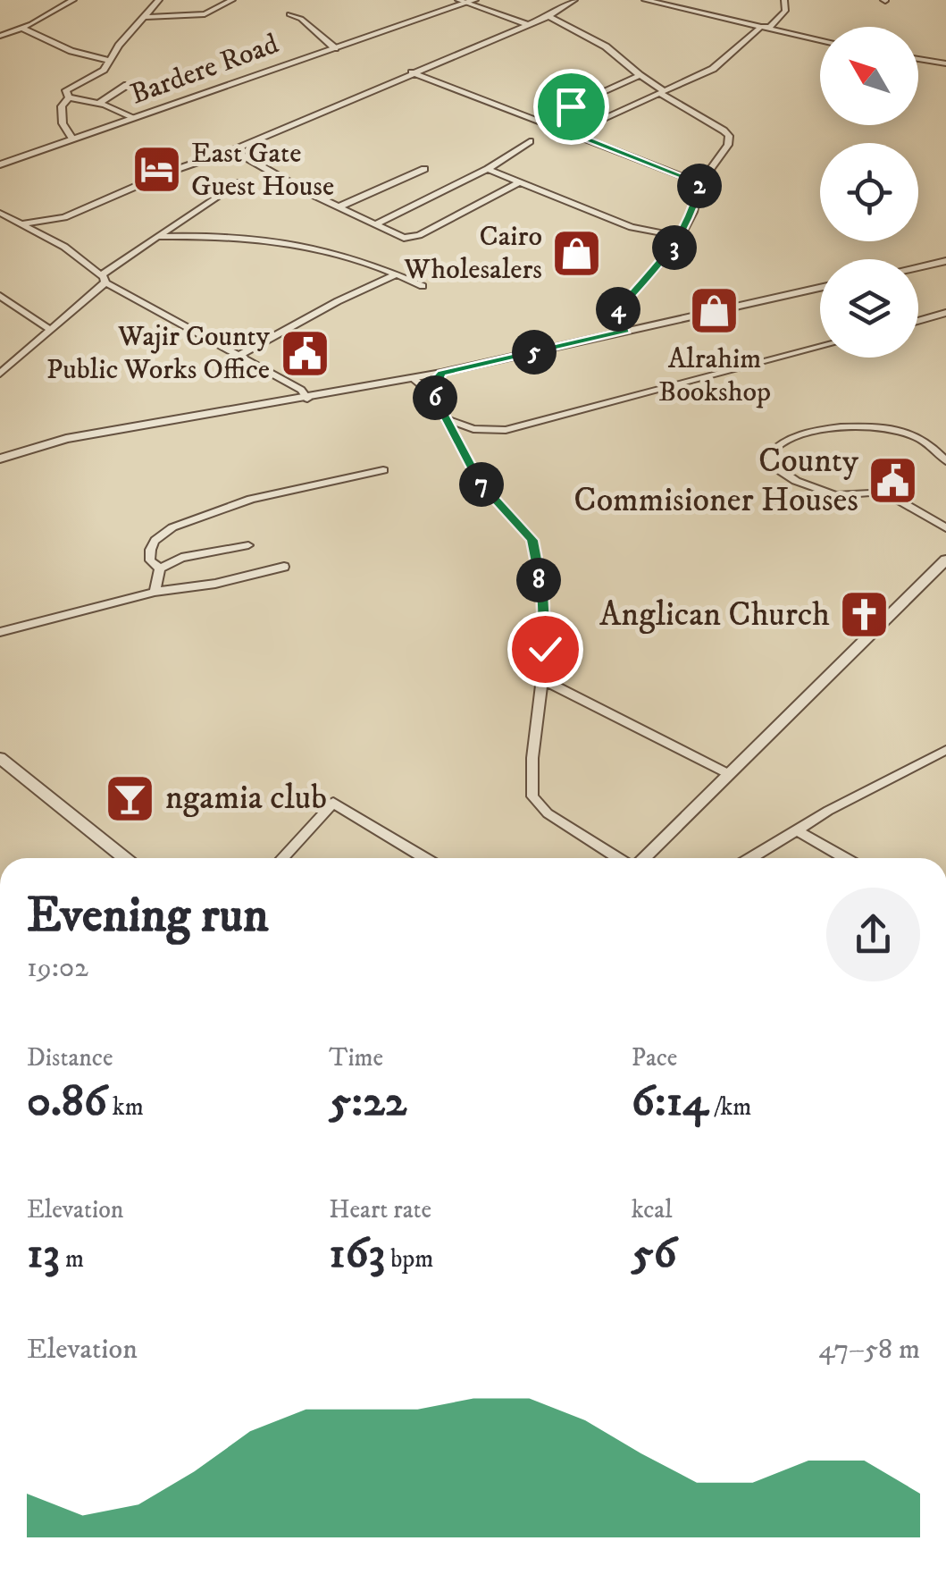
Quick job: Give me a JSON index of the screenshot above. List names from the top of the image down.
{
  "streets": {
    "street": ["Bardere Road"]
  },
  "places": {
    "hotel": ["East Gate Guest House"],
    "shop": ["Cairo Wholesalers", "Alrahim Bookshop"],
    "public building": ["Wajir County Public Works Office", "County Commisioner Houses"],
    "church": ["Anglican Church"],
    "bar": ["ngamia club"]
  },
  "north": "top left",
  "page": {
    "pins": [
      "2",
      "3",
      "4",
      "5",
      "6",
      "7",
      "8"
    ],
    "heading": ["Evening run", "19:02"],
    "stats": [
      ["Distance", "0.86 km"],
      ["Time", "5:22"],
      ["Pace", "6:14 /km"],
      ["Elevation", "13 m"],
      ["Heart rate", "163 bpm"],
      ["kcal", "56"]
    ],
    "chart": ["Elevation", "47–58 m"]
  }
}
